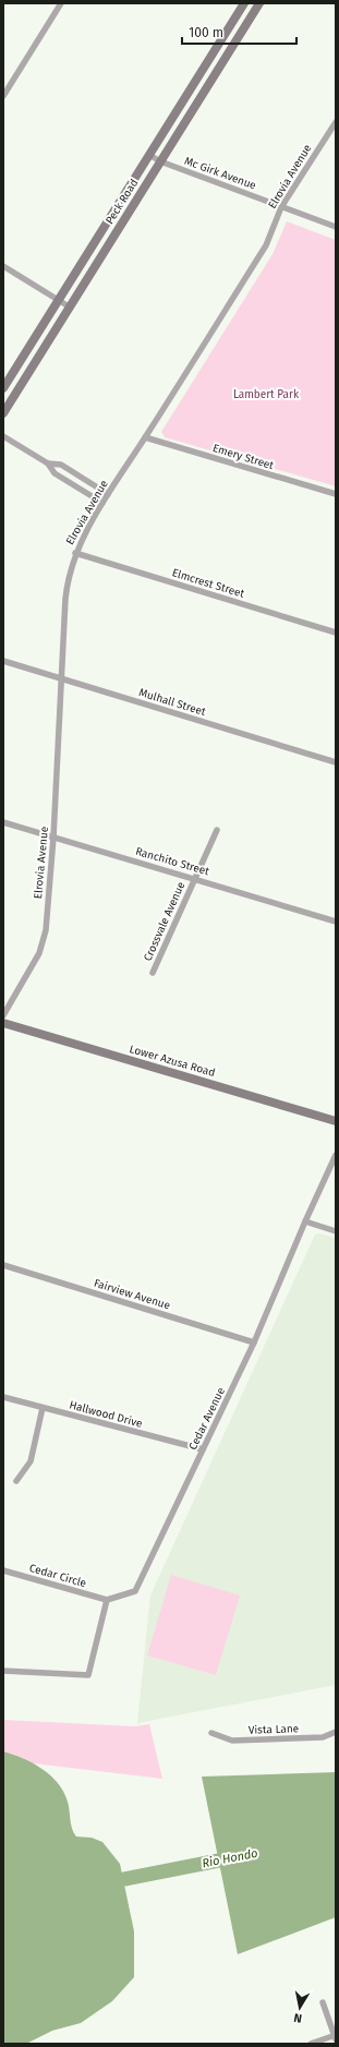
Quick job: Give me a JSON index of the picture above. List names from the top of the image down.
{
  "streets": {
    "main road": ["Peck Road", "Lower Azusa Road"],
    "street": [
      "Mc Girk Avenue",
      "Elrovia Avenue",
      "Emery Street",
      "Elmcrest Street",
      "Mulhall Street",
      "Ranchito Street",
      "Crossvale Avenue",
      "Fairview Avenue",
      "Hallwood Drive",
      "Cedar Avenue",
      "Cedar Circle",
      "Vista Lane"
    ]
  },
  "crossings": [
    ["Mc Girk Avenue", "Elrovia Avenue"],
    ["Mc Girk Avenue", "Peck Road"],
    ["Elrovia Avenue", "Emery Street"],
    ["Elrovia Avenue", "Elmcrest Street"],
    ["Elrovia Avenue", "Mulhall Street"],
    ["Elrovia Avenue", "Ranchito Street"],
    ["Ranchito Street", "Crossvale Avenue"],
    ["Fairview Avenue", "Cedar Avenue"],
    ["Hallwood Drive", "Cedar Avenue"],
    ["Cedar Avenue", "Cedar Circle"]
  ],
  "water": ["Rio Hondo"],
  "parks": ["Lambert Park"],
  "scale_bar": "100 m",
  "north": "bottom"
}
